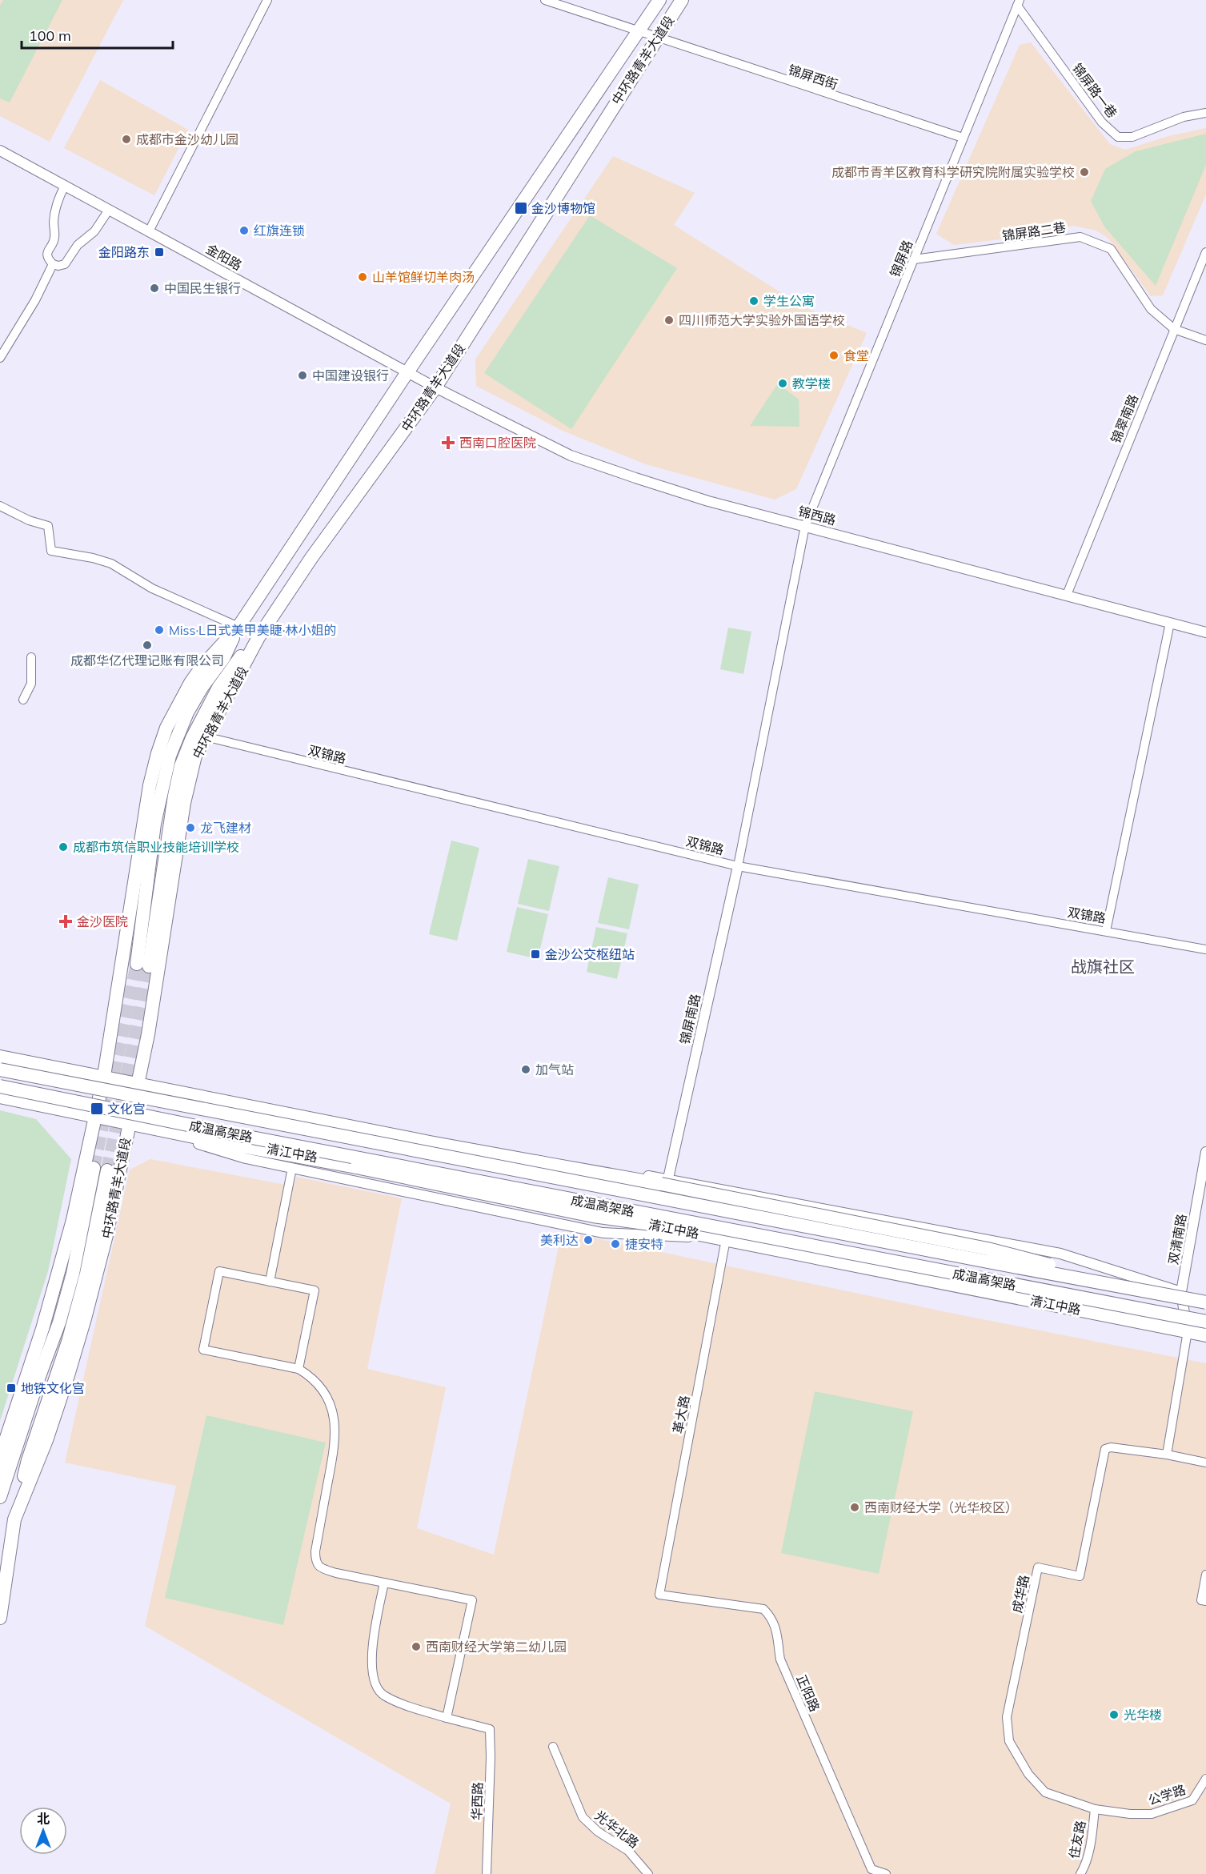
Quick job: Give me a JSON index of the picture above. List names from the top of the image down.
{
  "streets": {
    "main road": ["中环路青羊大道段", "成温高架路", "清江中路"],
    "street": [
      "锦屏西街",
      "锦屏路一巷",
      "锦屏路二巷",
      "金阳路",
      "锦屏路",
      "锦翠南路",
      "锦西路",
      "双锦路",
      "锦屏南路",
      "双清南路",
      "革大路",
      "成华路",
      "正阳路",
      "公学路",
      "华西路",
      "光华北路",
      "住友路"
    ]
  },
  "crossings": [
    ["中环路青羊大道段", "锦屏西街"],
    ["中环路青羊大道段", "金阳路"],
    ["中环路青羊大道段", "锦西路"],
    ["中环路青羊大道段", "双锦路"],
    ["中环路青羊大道段", "清江中路"],
    ["锦屏西街", "锦屏路"],
    ["锦屏路一巷", "锦屏路"],
    ["锦屏路二巷", "锦屏路"],
    ["锦屏路二巷", "锦翠南路"],
    ["金阳路", "锦西路"],
    ["锦屏路", "锦西路"],
    ["锦屏路", "双锦路"],
    ["锦屏路", "锦屏南路"],
    ["锦翠南路", "锦西路"],
    ["双锦路", "锦屏南路"],
    ["成温高架路", "清江中路"],
    ["成温高架路", "革大路"],
    ["清江中路", "双清南路"],
    ["清江中路", "革大路"],
    ["革大路", "正阳路"],
    ["成华路", "公学路"],
    ["成华路", "住友路"],
    ["公学路", "住友路"]
  ],
  "districts": ["战旗社区"],
  "places": {
    "other": [
      "成都市金沙幼儿园",
      "成都市青羊区教育科学研究院附属实验学校",
      "红旗连锁",
      "山羊馆鲜切羊肉汤",
      "中国民生银行",
      "学生公寓",
      "四川师范大学实验外国语学校",
      "食堂",
      "中国建设银行",
      "教学楼",
      "Miss·L日式美甲美睫·林小姐的",
      "成都华亿代理记账有限公司",
      "龙飞建材",
      "成都市筑信职业技能培训学校",
      "加气站",
      "美利达",
      "捷安特",
      "西南财经大学（光华校区）",
      "西南财经大学第二幼儿园",
      "光华楼"
    ],
    "transit": [
      "金沙博物馆",
      "金阳路东",
      "金沙公交枢纽站",
      "文化宫",
      "地铁文化宫"
    ],
    "health": ["西南口腔医院", "金沙医院"]
  },
  "scale_bar": "100 m",
  "north": "top"
}
